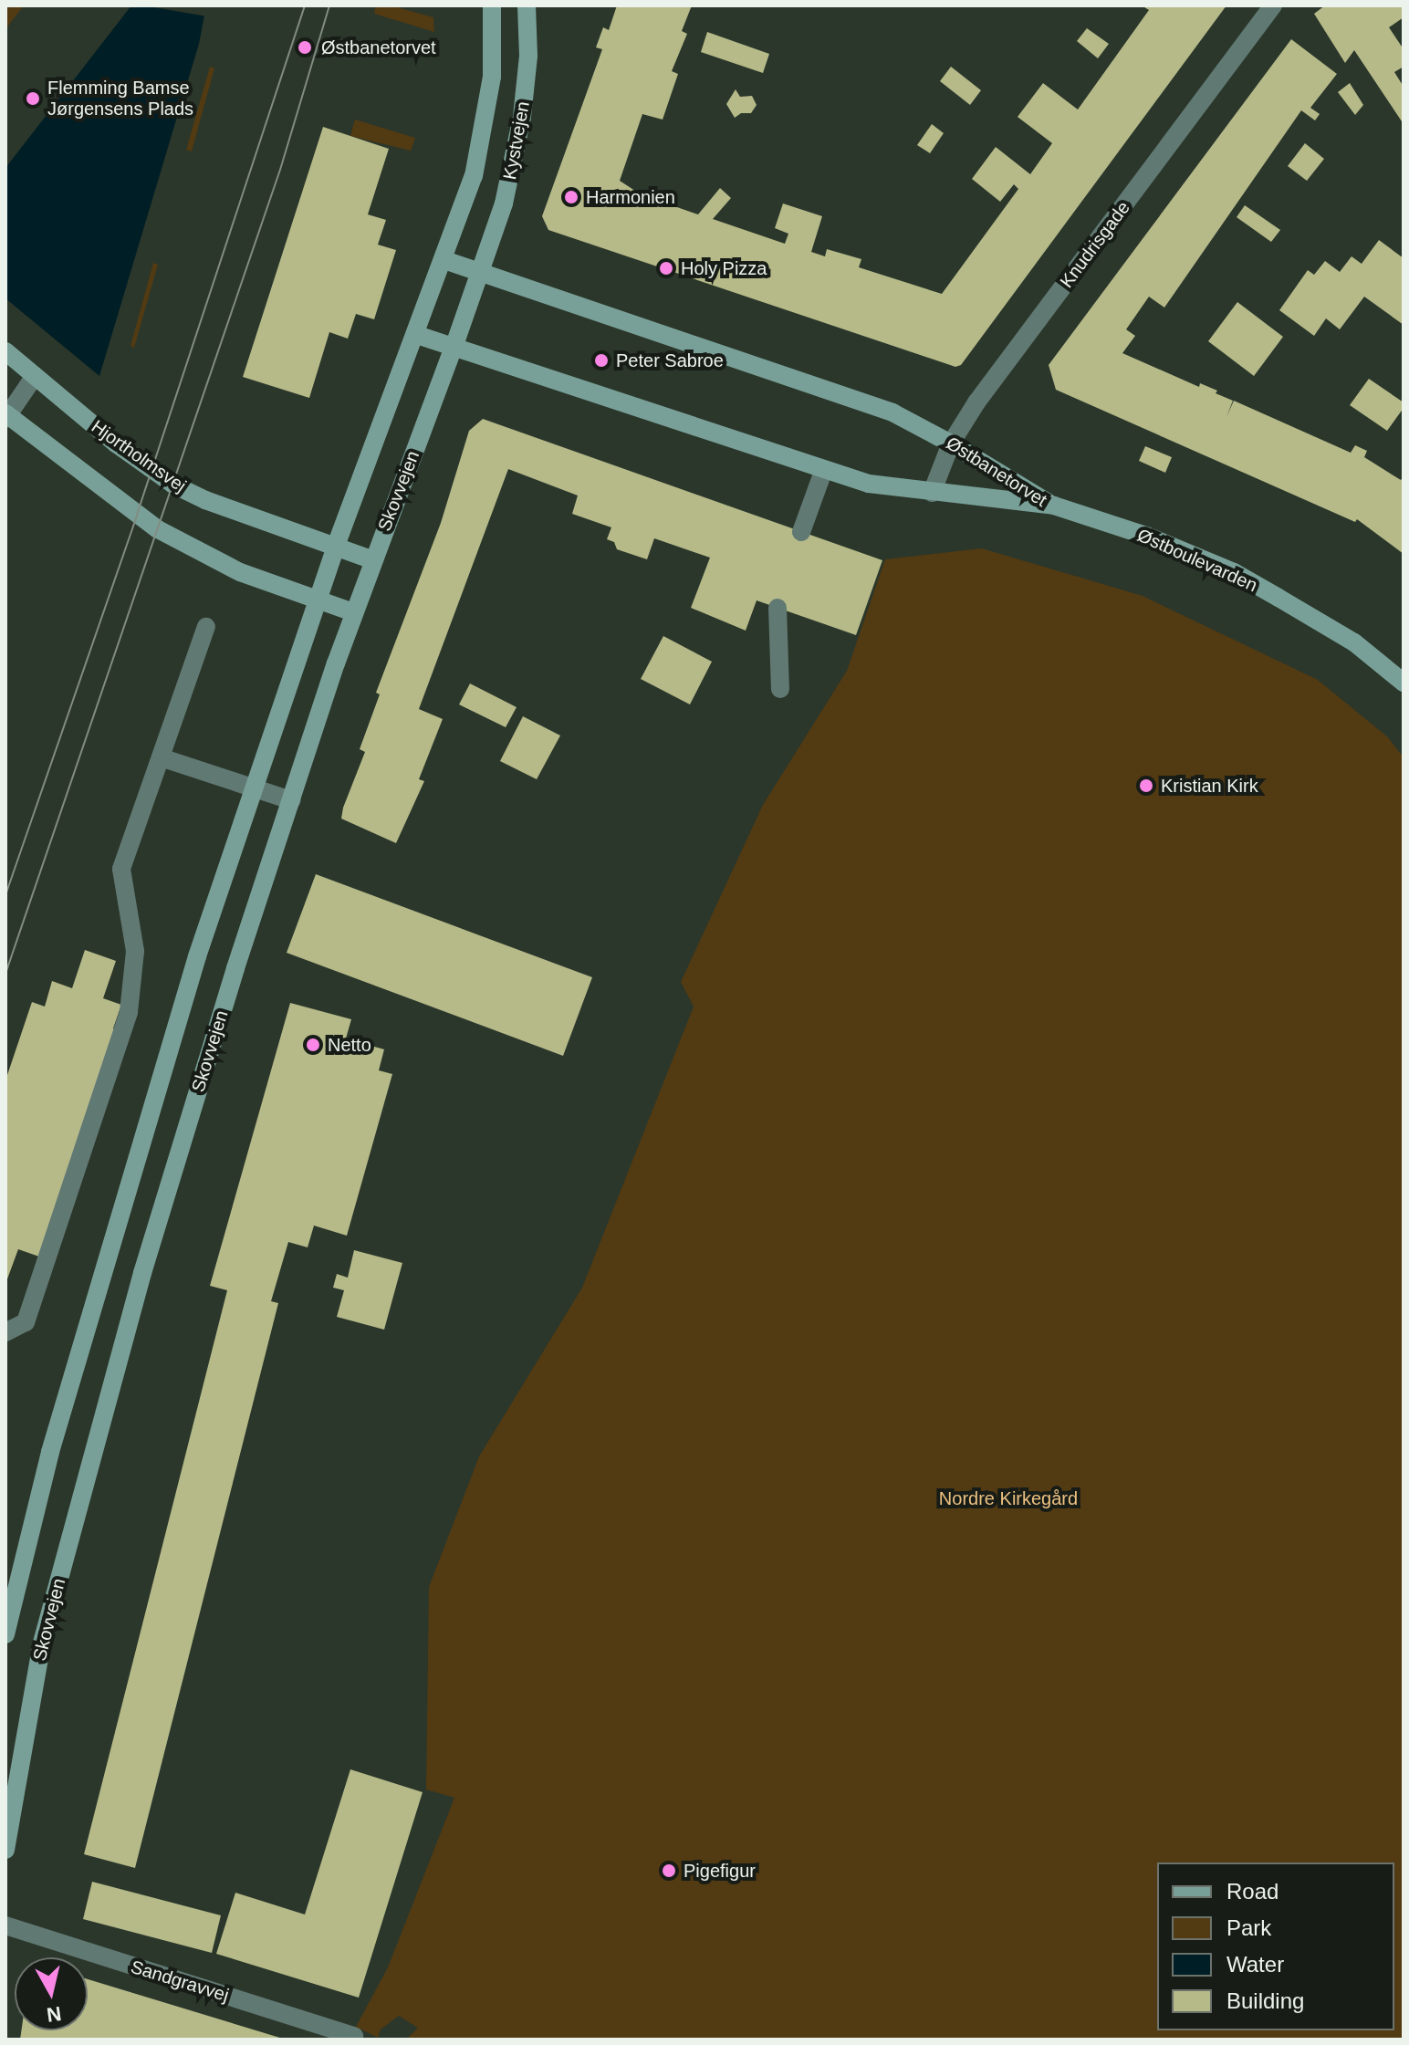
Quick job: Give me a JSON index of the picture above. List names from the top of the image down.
{
  "streets": {
    "street": [
      "Kystvejen",
      "Knudrisgade",
      "Hjortholmsvej",
      "Østbanetorvet",
      "Skovvejen",
      "Østboulevarden",
      "Sandgravvej"
    ]
  },
  "crossings": [
    ["Kystvejen", "Østbanetorvet"],
    ["Kystvejen", "Skovvejen"],
    ["Knudrisgade", "Østbanetorvet"],
    ["Hjortholmsvej", "Skovvejen"],
    ["Østbanetorvet", "Skovvejen"],
    ["Østbanetorvet", "Østboulevarden"]
  ],
  "parks": ["Nordre Kirkegård"],
  "places": [
    "Østbanetorvet",
    "Flemming Bamse Jørgensens Plads",
    "Harmonien",
    "Holy Pizza",
    "Peter Sabroe",
    "Kristian Kirk",
    "Netto",
    "Pigefigur"
  ],
  "legend": [
    "Road",
    "Park",
    "Water",
    "Building"
  ],
  "north": "bottom"
}
